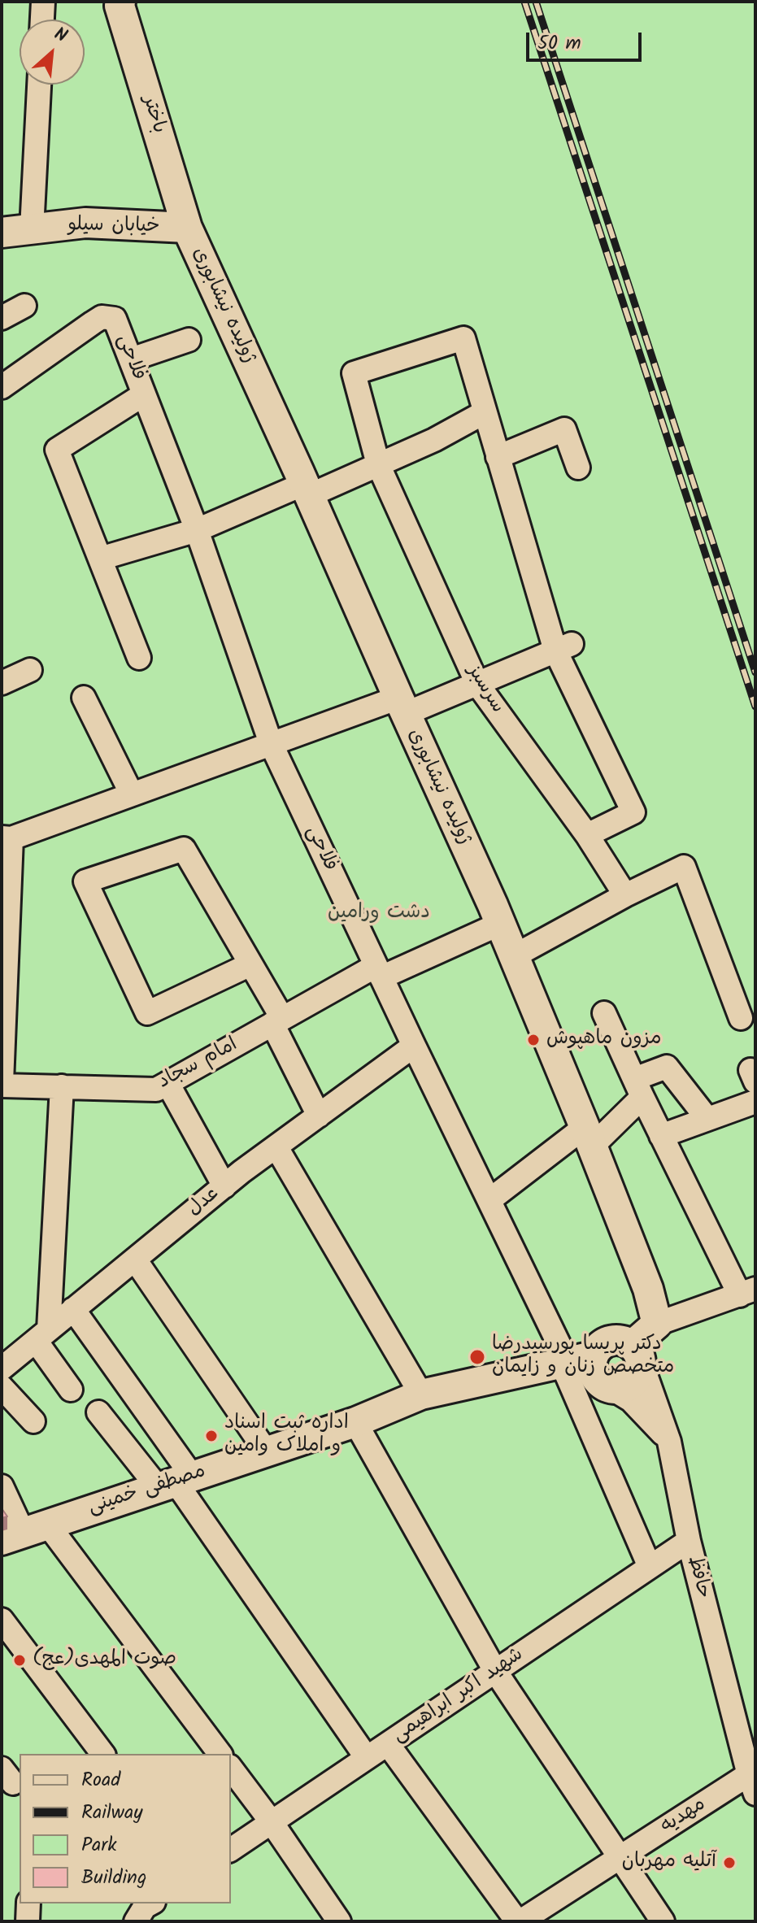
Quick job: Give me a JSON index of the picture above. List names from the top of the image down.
{
  "streets": {
    "main road": [
      "باختر",
      "خیابان سیلو",
      "ژولیده نیشابوری",
      "مصطفی خمینی"
    ],
    "street": [
      "فلاحی",
      "سرسبز",
      "امام سجاد",
      "عدل",
      "حافظ",
      "شهید اکبر ابراهیمی",
      "مهدیه"
    ]
  },
  "crossings": [
    ["باختر", "خیابان سیلو"],
    ["باختر", "ژولیده نیشابوری"],
    ["خیابان سیلو", "ژولیده نیشابوری"],
    ["ژولیده نیشابوری", "امام سجاد"],
    ["فلاحی", "امام سجاد"],
    ["فلاحی", "عدل"],
    ["فلاحی", "مصطفی خمینی"],
    ["فلاحی", "شهید اکبر ابراهیمی"],
    ["مصطفی خمینی", "حافظ"],
    ["حافظ", "شهید اکبر ابراهیمی"],
    ["حافظ", "مهدیه"]
  ],
  "parks": ["دشت ورامین"],
  "places": [
    "مزون ماهپوش",
    "دکتر پریسا پورسیدرضا متخصص زنان و زایمان",
    "اداره ثبت اسناد و املاک وامین",
    "صوت المهدی(عج)",
    "آتلیه مهربان"
  ],
  "legend": [
    "Road",
    "Railway",
    "Park",
    "Building"
  ],
  "scale_bar": "50 m",
  "north": "top right"
}
